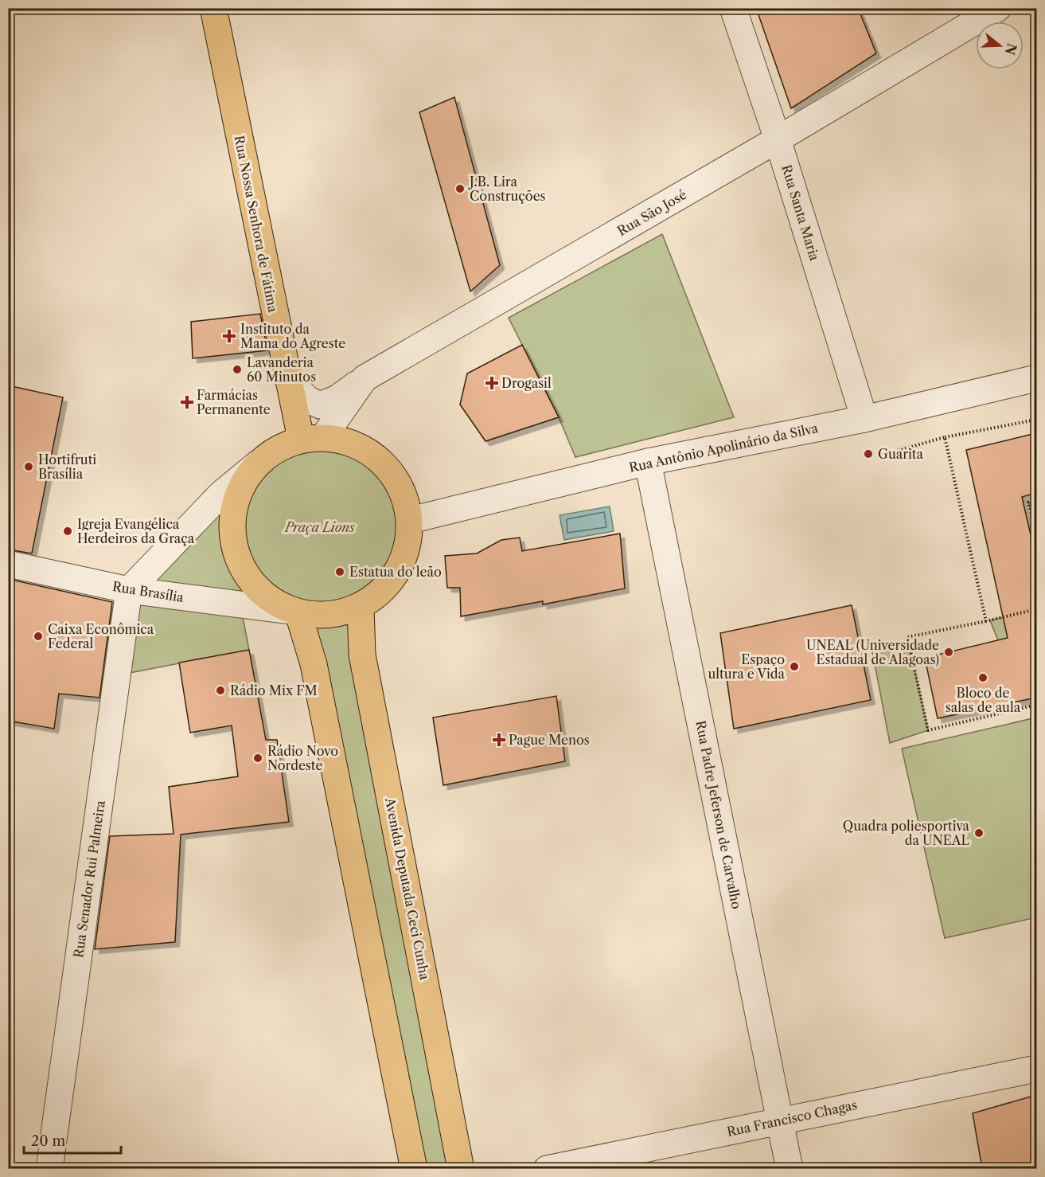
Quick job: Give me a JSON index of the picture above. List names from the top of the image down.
{
  "streets": {
    "main road": ["Rua Nossa Senhora de Fátima", "Avenida Deputada Ceci Cunha"],
    "street": [
      "Rua São José",
      "Rua Santa Maria",
      "Rua Antônio Apolinário da Silva",
      "Rua Brasília",
      "Rua Padre Jeferson de Carvalho",
      "Rua Senador Rui Palmeira",
      "Rua Francisco Chagas"
    ]
  },
  "crossings": [
    ["Rua São José", "Rua Santa Maria"],
    ["Rua São José", "Rua Nossa Senhora de Fátima"],
    ["Rua Santa Maria", "Rua Antônio Apolinário da Silva"],
    ["Rua Antônio Apolinário da Silva", "Rua Padre Jeferson de Carvalho"],
    ["Rua Brasília", "Rua Senador Rui Palmeira"],
    ["Rua Padre Jeferson de Carvalho", "Rua Francisco Chagas"]
  ],
  "parks": ["Praça Lions"],
  "places": {
    "other": [
      "J.B. Lira Construções",
      "Lavanderia 60 Minutos",
      "Guarita",
      "Hortifruti Brasília",
      "Igreja Evangélica Herdeiros da Graça",
      "Estatua do leão",
      "Caixa Econômica Federal",
      "UNEAL (Universidade Estadual de Alagoas)",
      "Espaço ultura e Vida",
      "Bloco de salas de aula",
      "Rádio Mix FM",
      "Rádio Novo Nordeste",
      "Quadra poliesportiva da UNEAL"
    ],
    "health": [
      "Instituto da Mama do Agreste",
      "Drogasil",
      "Farmácias Permanente",
      "Pague Menos"
    ]
  },
  "scale_bar": "20 m",
  "north": "right"
}
